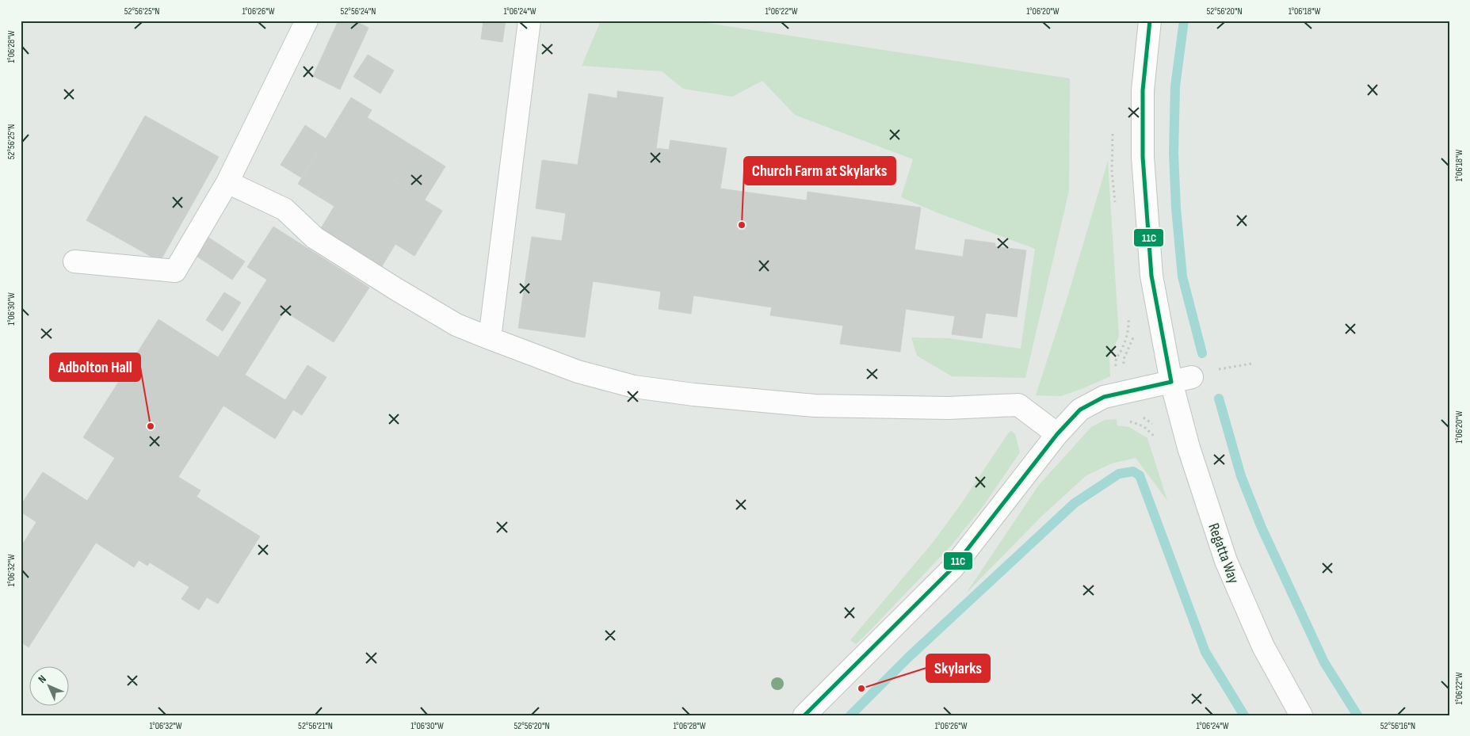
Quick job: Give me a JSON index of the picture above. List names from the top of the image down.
{
  "streets": {
    "street": ["Regatta Way"]
  },
  "places": ["Church Farm at Skylarks", "Adbolton Hall", "Skylarks"],
  "lines": ["transit line 11C"],
  "north": "top left",
  "coordinates": [
    "52°56'25\"N",
    "1°06'26\"W",
    "52°56'24\"N",
    "1°06'24\"W",
    "1°06'22\"W",
    "1°06'20\"W",
    "52°56'20\"N",
    "1°06'18\"W",
    "1°06'28\"W",
    "1°06'30\"W",
    "1°06'32\"W",
    "52°56'21\"N",
    "52°56'16\"N"
  ]
}
